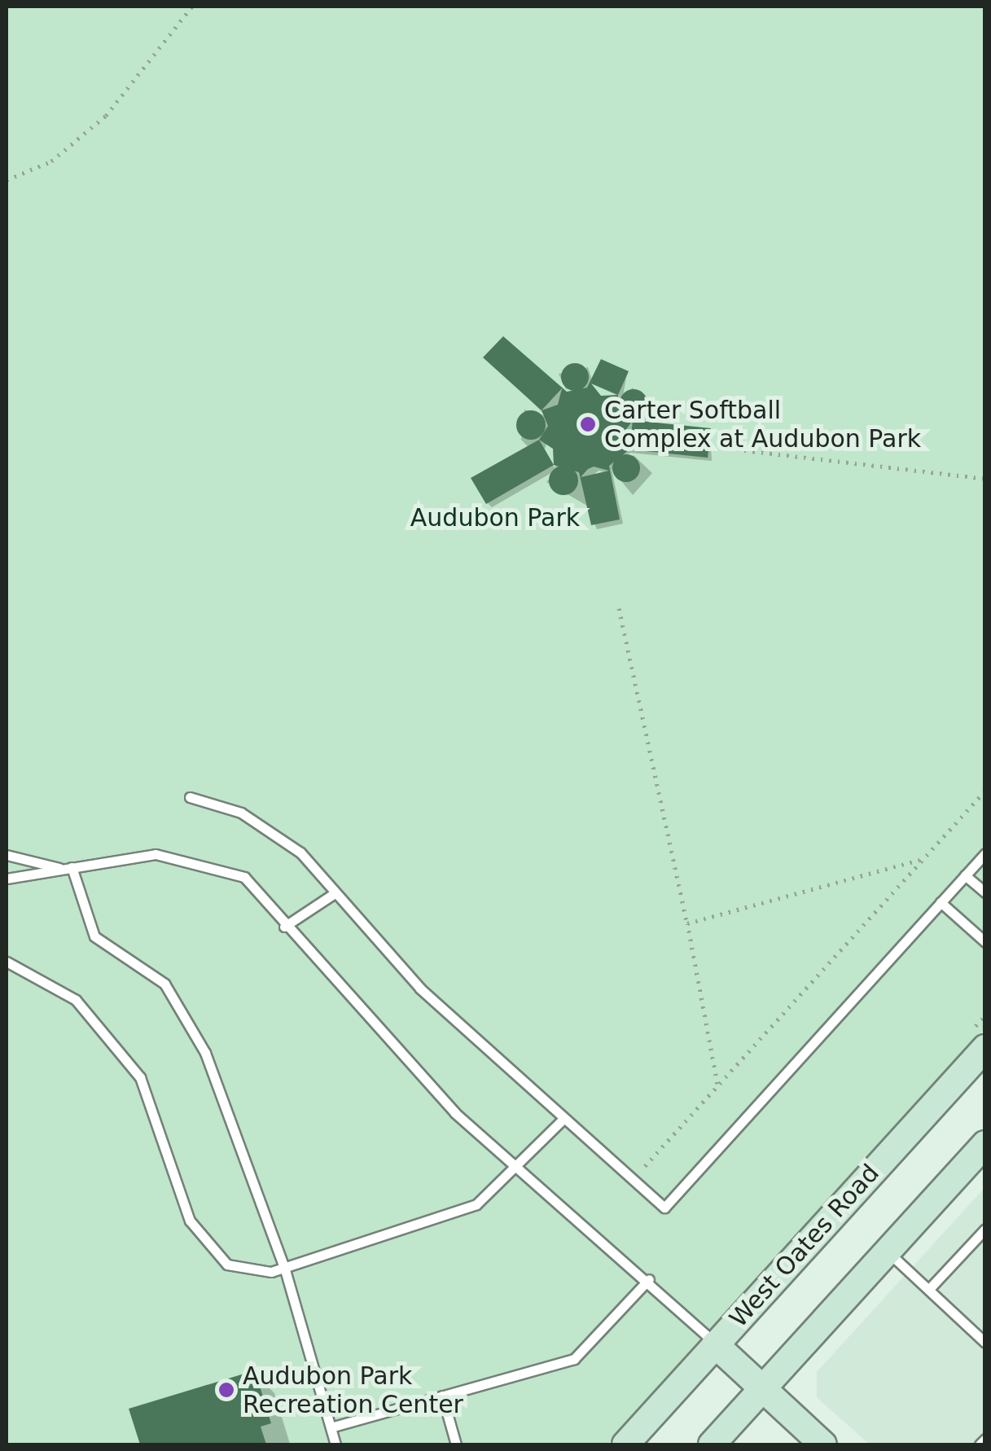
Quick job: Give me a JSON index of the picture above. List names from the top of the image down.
{
  "streets": {
    "main road": ["West Oates Road"]
  },
  "parks": ["Audubon Park"],
  "places": ["Carter Softball Complex at Audubon Park", "Audubon Park Recreation Center"]
}
